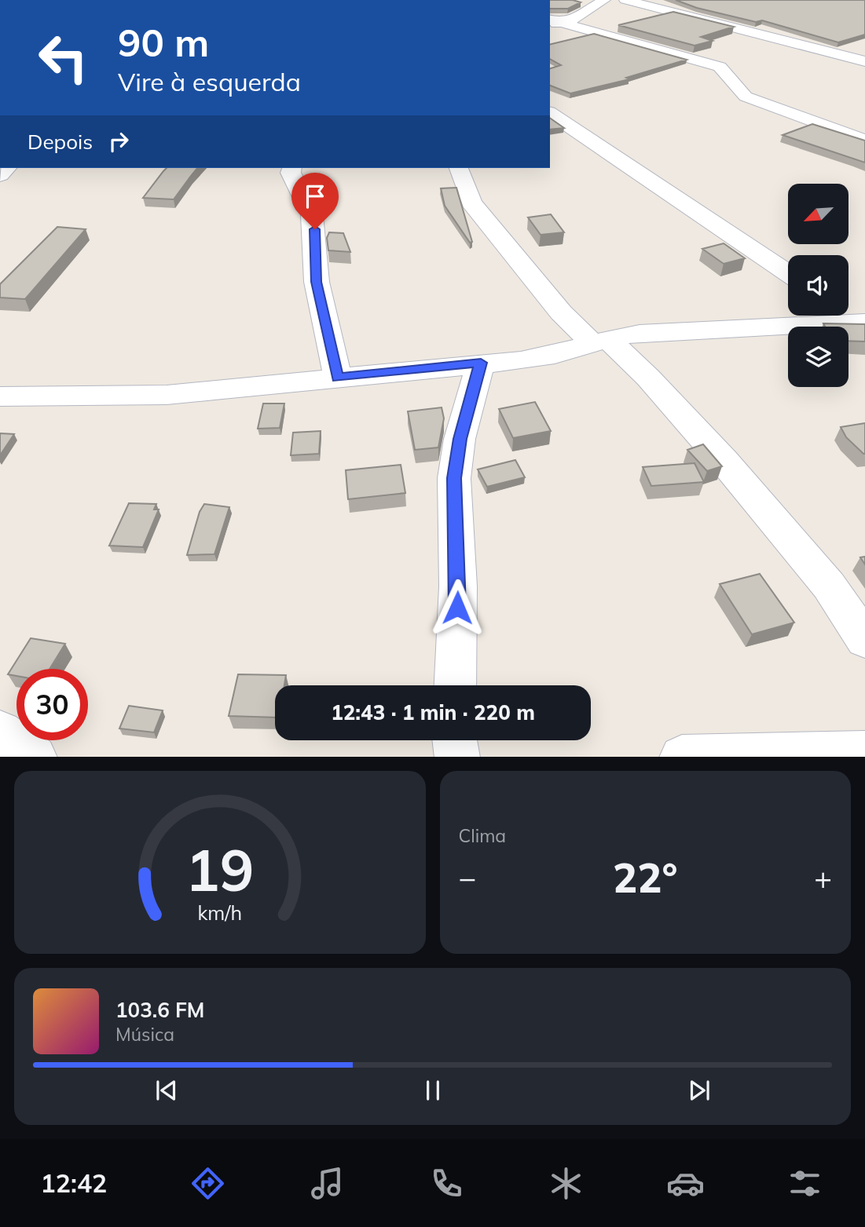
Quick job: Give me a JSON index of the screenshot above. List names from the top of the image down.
{
  "north": "bottom left",
  "page": {
    "turn": ["90 m", "Vire à esquerda"],
    "then": "Depois",
    "limit": "30",
    "trip": "12:43 · 1 min · 220 m",
    "tile": "Clima",
    "heat": ["−", "22°", "+"],
    "song": ["103.6 FM", "Música"],
    "tabs": "12:42",
    "gauge": ["19", "km/h"]
  }
}
